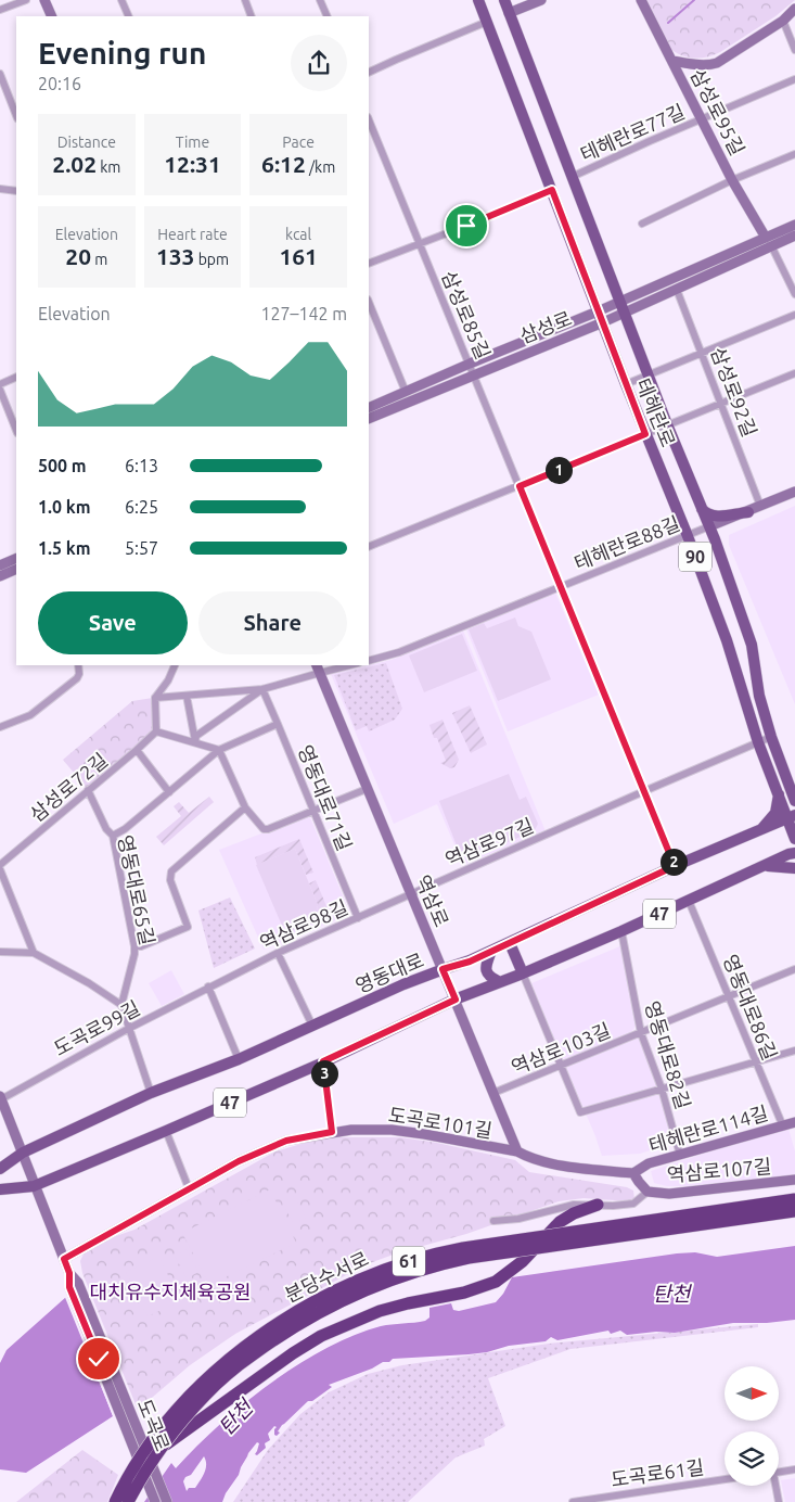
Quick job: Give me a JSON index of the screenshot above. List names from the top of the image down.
{
  "streets": {
    "highway": ["61", "분당수서로"],
    "main road": [
      "삼성로95길",
      "삼성로",
      "테헤란로",
      "90",
      "역삼로",
      "47",
      "영동대로",
      "도곡로101길",
      "테헤란로114길",
      "역삼로107길",
      "도곡로"
    ],
    "street": [
      "테헤란로77길",
      "삼성로85길",
      "삼성로92길",
      "테헤란로88길",
      "삼성로72길",
      "영동대로71길",
      "역삼로97길",
      "영동대로65길",
      "역삼로98길",
      "영동대로86길",
      "도곡로99길",
      "역삼로103길",
      "영동대로82길",
      "도곡로61길"
    ]
  },
  "crossings": [
    ["삼성로95길", "테헤란로77길"],
    ["삼성로95길", "삼성로"],
    ["테헤란로77길", "테헤란로"],
    ["삼성로85길", "삼성로"],
    ["삼성로85길", "테헤란로88길"],
    ["삼성로85길", "역삼로97길"],
    ["삼성로85길", "영동대로"],
    ["삼성로", "삼성로92길"],
    ["삼성로", "테헤란로"],
    ["테헤란로", "테헤란로88길"],
    ["테헤란로", "역삼로97길"],
    ["테헤란로", "영동대로"],
    ["삼성로72길", "영동대로65길"],
    ["영동대로71길", "역삼로98길"],
    ["역삼로97길", "역삼로"],
    ["역삼로97길", "역삼로98길"],
    ["영동대로65길", "영동대로"],
    ["영동대로65길", "도곡로99길"],
    ["역삼로", "47"],
    ["역삼로", "역삼로98길"],
    ["역삼로", "영동대로"],
    ["역삼로", "역삼로103길"],
    ["역삼로", "도곡로101길"],
    ["47", "영동대로86길"],
    ["47", "영동대로82길"],
    ["47", "도곡로"],
    ["역삼로98길", "도곡로99길"],
    ["영동대로", "도곡로"],
    ["영동대로86길", "역삼로103길"],
    ["영동대로86길", "테헤란로114길"],
    ["도곡로99길", "도곡로"],
    ["역삼로103길", "영동대로82길"],
    ["영동대로82길", "테헤란로114길"],
    ["도곡로101길", "도곡로"],
    ["테헤란로114길", "역삼로107길"]
  ],
  "water": ["탄천"],
  "parks": ["대치유수지체육공원"],
  "north": "right",
  "page": {
    "heading": ["Evening run", "20:16"],
    "stats": [
      ["Distance", "2.02 km"],
      ["Time", "12:31"],
      ["Pace", "6:12 /km"],
      ["Elevation", "20 m"],
      ["Heart rate", "133 bpm"],
      ["kcal", "161"]
    ],
    "chart": ["Elevation", "127–142 m"],
    "list": [
      {
        "name": "500 m",
        "note": "6:13"
      },
      {
        "name": "1.0 km",
        "note": "6:25"
      },
      {
        "name": "1.5 km",
        "note": "5:57"
      }
    ],
    "pins": ["1", "2", "3"],
    "buttons": ["Save", "Share"]
  }
}
